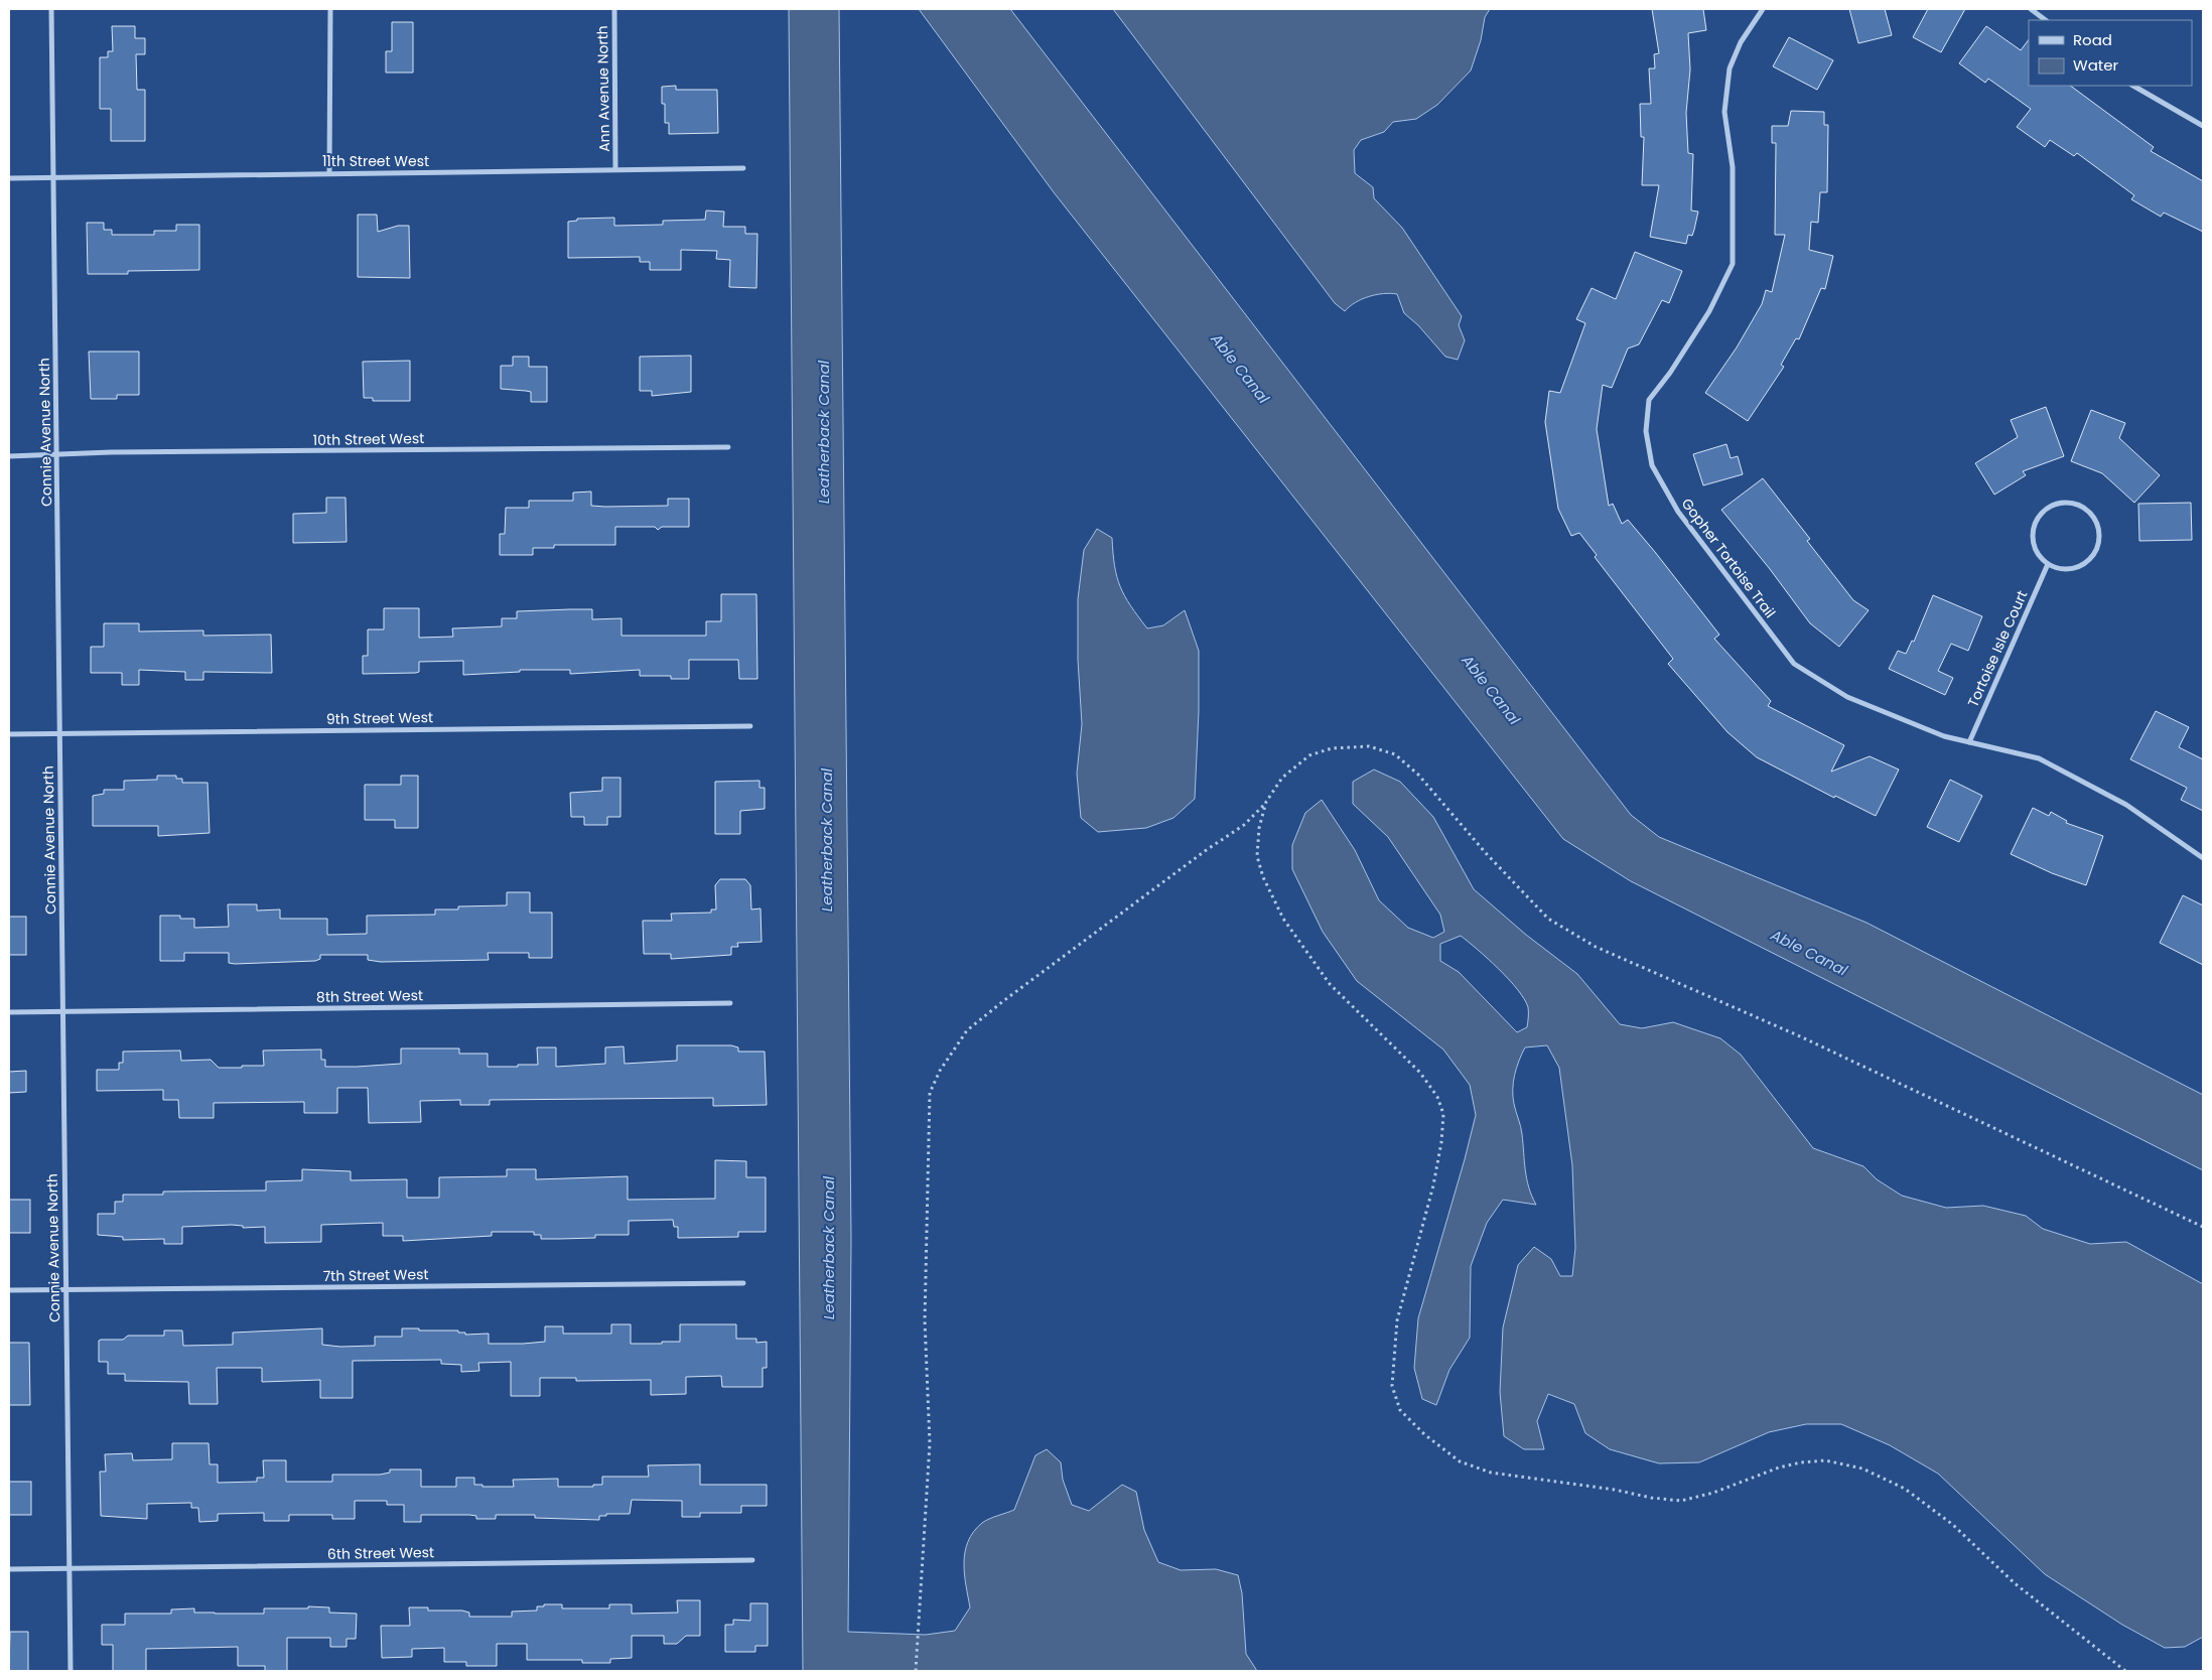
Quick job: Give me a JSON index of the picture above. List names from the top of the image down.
{
  "streets": {
    "street": [
      "Ann Avenue North",
      "11th Street West",
      "Connie Avenue North",
      "10th Street West",
      "Gopher Tortoise Trail",
      "Tortoise Isle Court",
      "9th Street West",
      "8th Street West",
      "7th Street West",
      "6th Street West"
    ]
  },
  "crossings": [
    ["Ann Avenue North", "11th Street West"],
    ["11th Street West", "Connie Avenue North"],
    ["Connie Avenue North", "10th Street West"],
    ["Connie Avenue North", "9th Street West"],
    ["Connie Avenue North", "8th Street West"],
    ["Connie Avenue North", "7th Street West"],
    ["Connie Avenue North", "6th Street West"],
    ["Gopher Tortoise Trail", "Tortoise Isle Court"]
  ],
  "water": ["Able Canal", "Leatherback Canal"],
  "legend": ["Road", "Water"]
}
